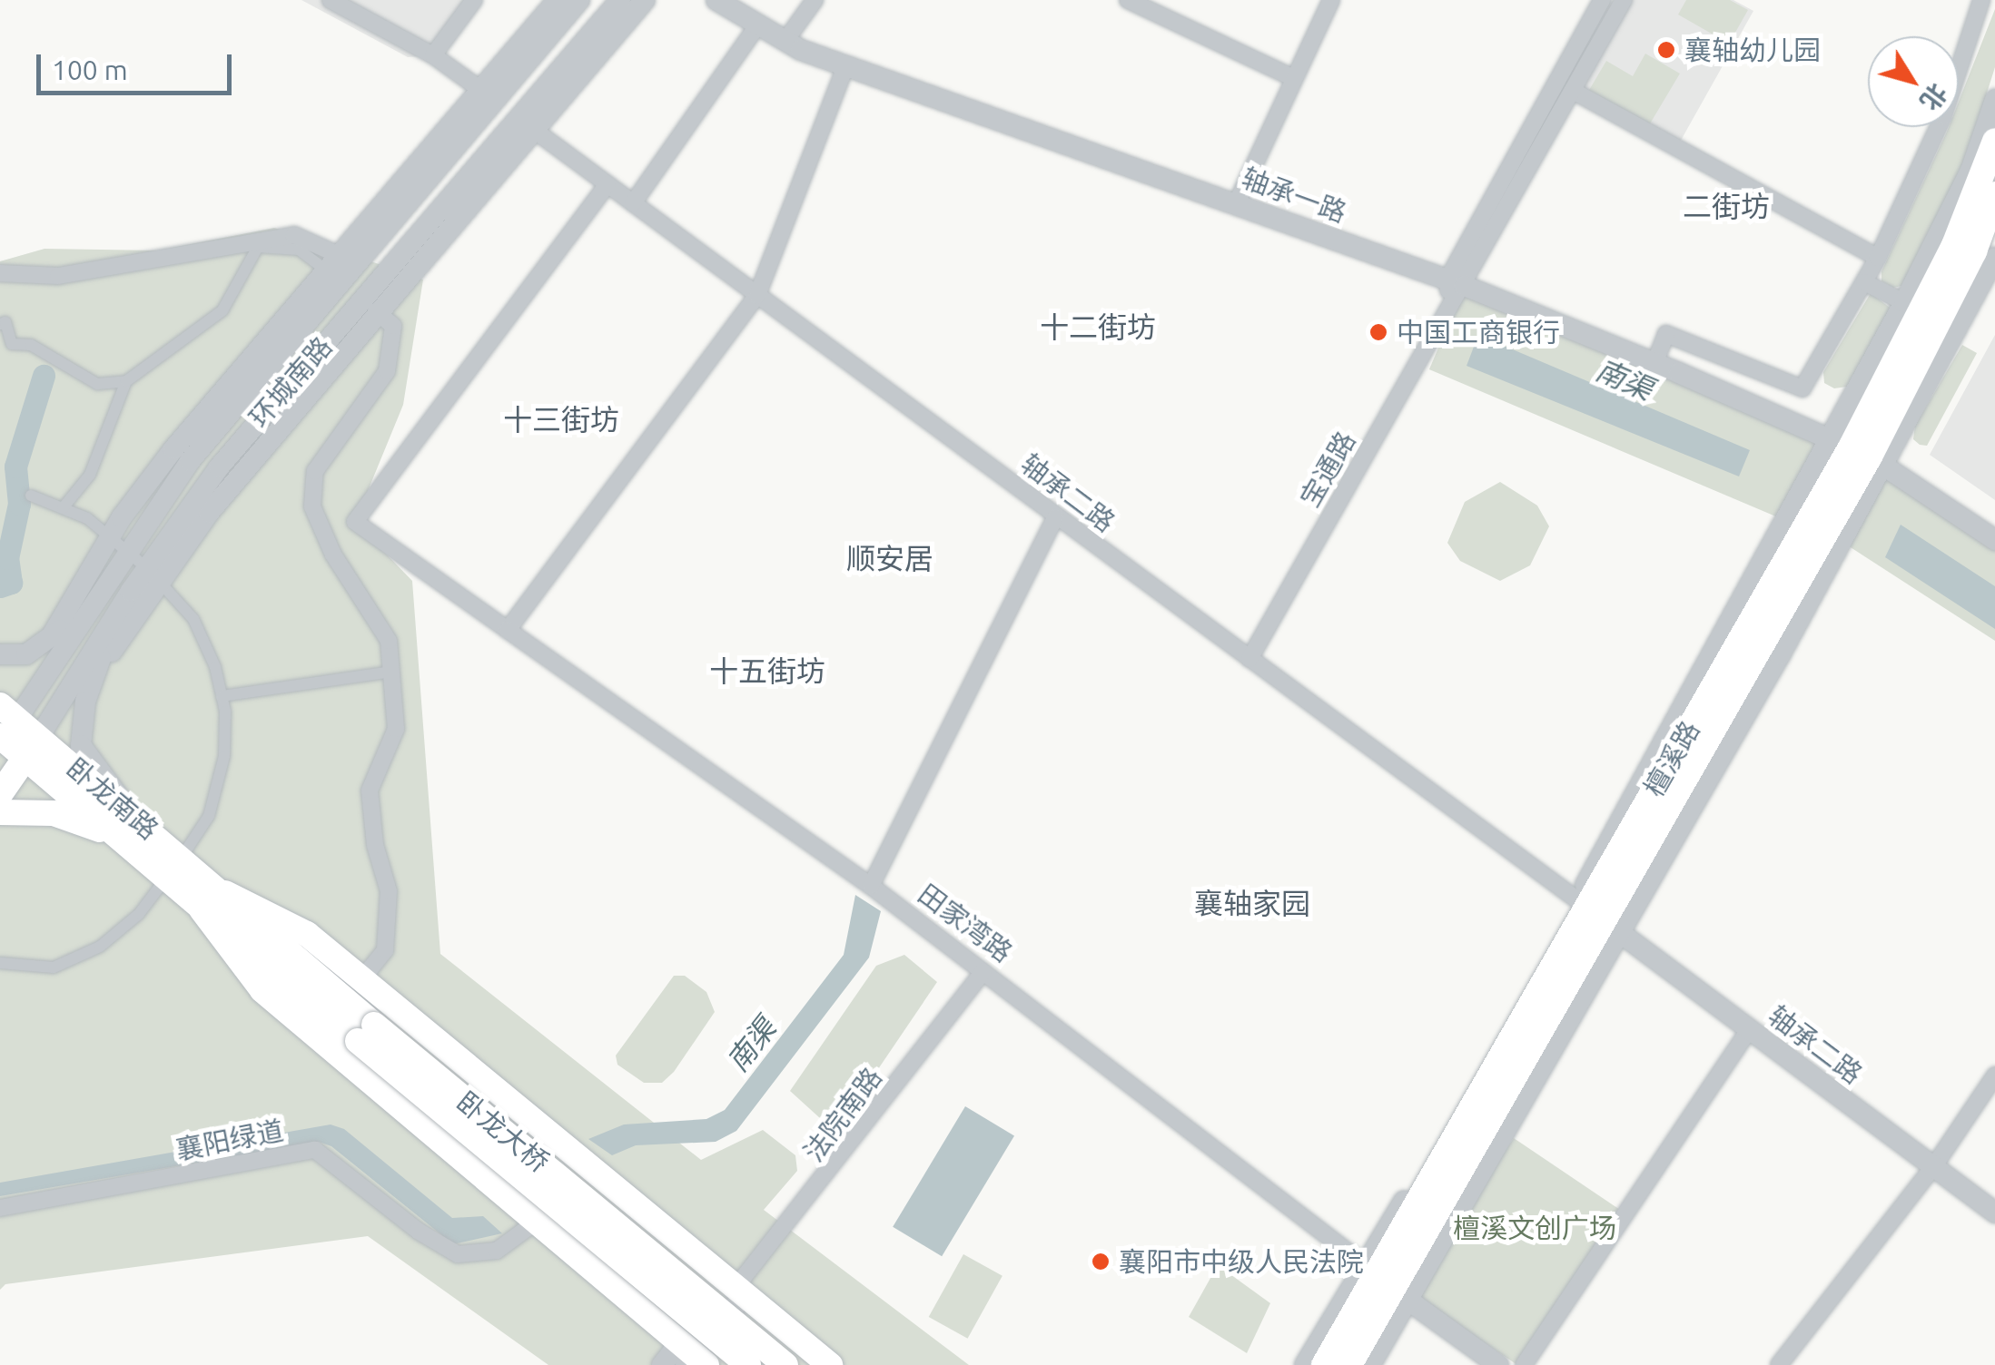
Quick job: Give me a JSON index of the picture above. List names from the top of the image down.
{
  "streets": {
    "main road": [
      "环城南路",
      "檀溪路",
      "卧龙南路",
      "卧龙大桥"
    ],
    "street": [
      "轴承一路",
      "宝通路",
      "轴承二路",
      "田家湾路",
      "法院南路",
      "襄阳绿道"
    ]
  },
  "crossings": [
    ["轴承一路", "宝通路"],
    ["轴承一路", "檀溪路"],
    ["环城南路", "轴承二路"],
    ["环城南路", "卧龙南路"],
    ["宝通路", "轴承二路"],
    ["轴承二路", "檀溪路"],
    ["轴承二路", "田家湾路"],
    ["檀溪路", "田家湾路"],
    ["卧龙南路", "卧龙大桥"],
    ["田家湾路", "法院南路"]
  ],
  "districts": [
    "二街坊",
    "十二街坊",
    "十三街坊",
    "顺安居",
    "十五街坊",
    "襄轴家园"
  ],
  "water": ["南渠"],
  "parks": ["檀溪文创广场"],
  "places": ["襄轴幼儿园", "中国工商银行", "襄阳市中级人民法院"],
  "scale_bar": "100 m",
  "north": "bottom right"
}
